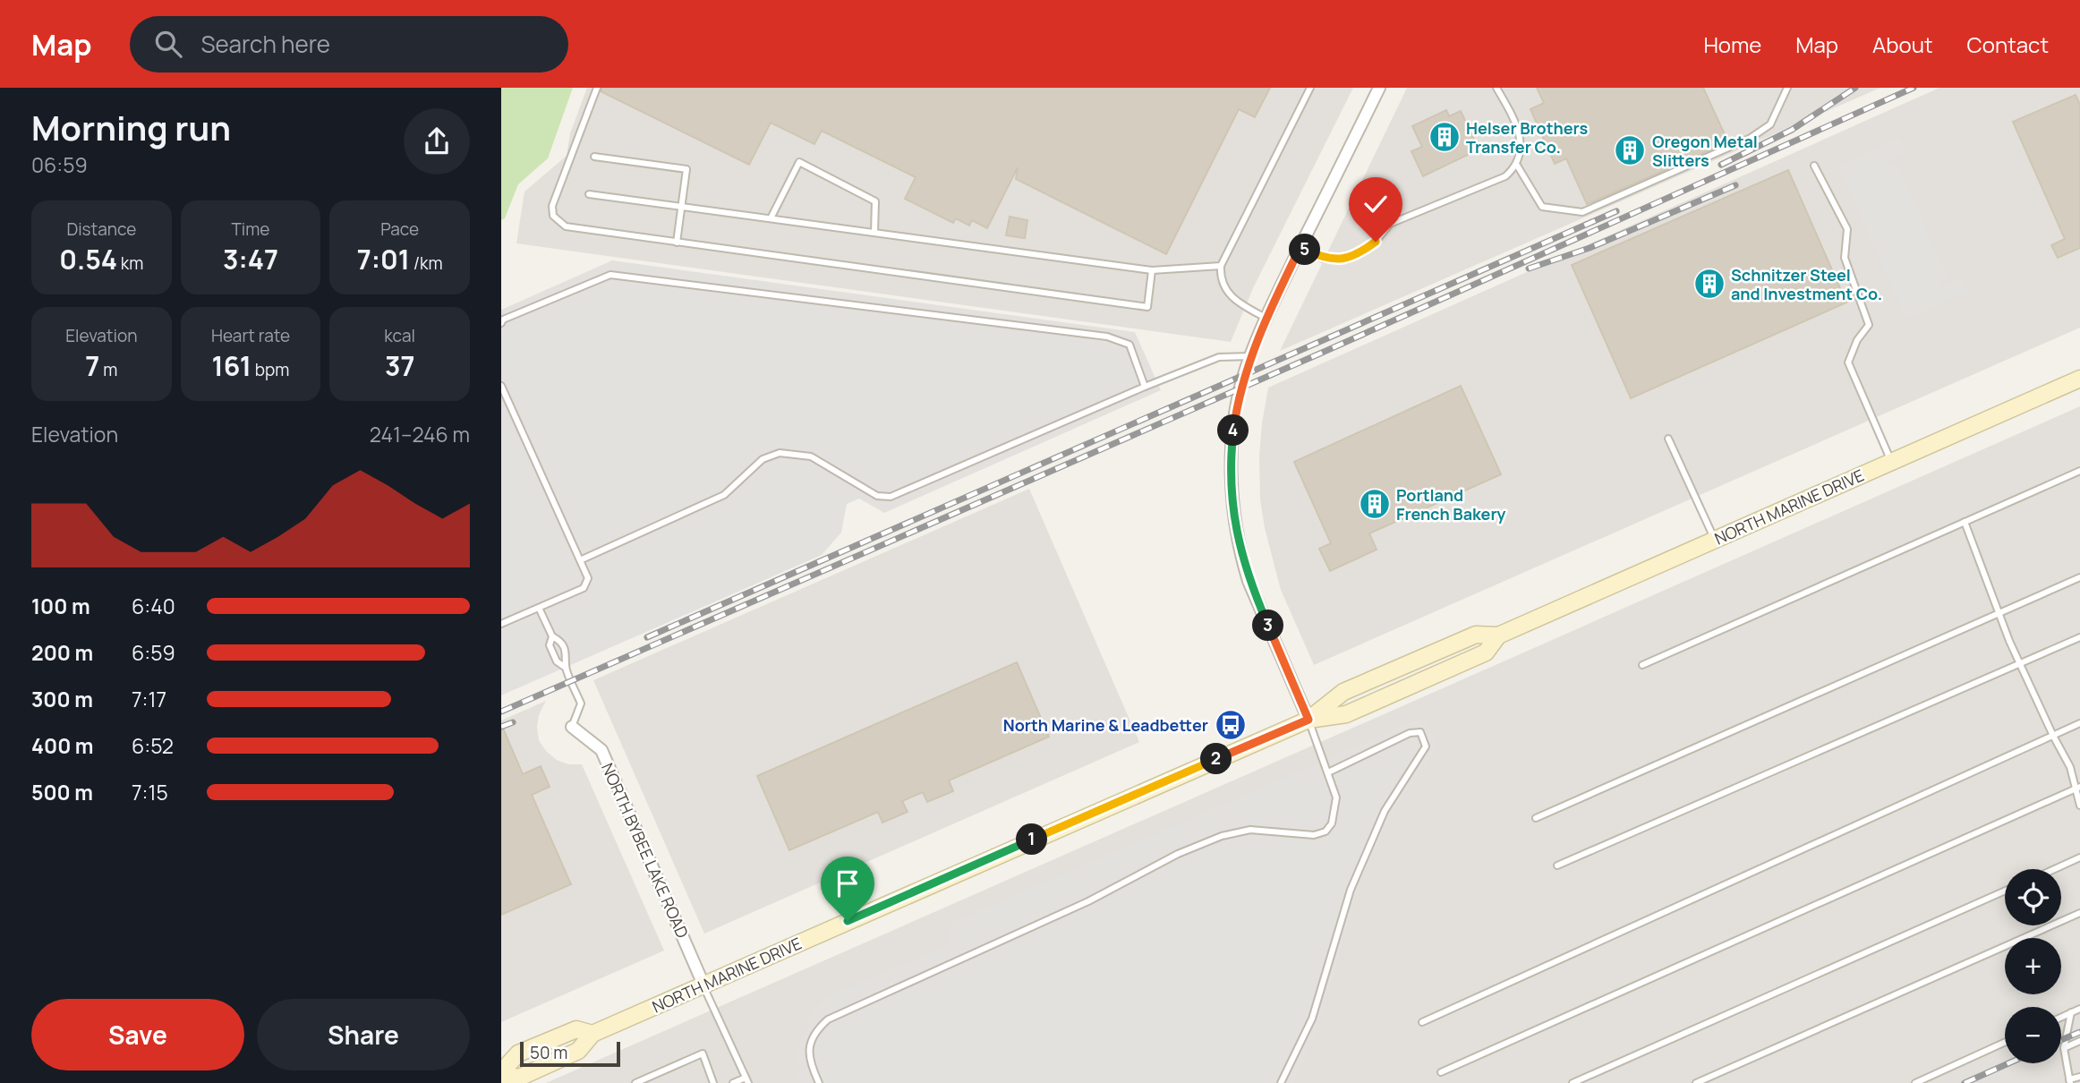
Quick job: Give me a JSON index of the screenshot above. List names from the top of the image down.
{
  "streets": {
    "main road": ["NORTH MARINE DRIVE"],
    "street": ["NORTH BYBEE LAKE ROAD"]
  },
  "crossings": [
    ["NORTH MARINE DRIVE", "NORTH BYBEE LAKE ROAD"]
  ],
  "places": {
    "building": [
      "Helser Brothers Transfer Co.",
      "Oregon Metal Slitters",
      "Schnitzer Steel and Investment Co.",
      "Portland French Bakery"
    ],
    "bus stop": ["North Marine & Leadbetter"]
  },
  "scale_bar": "50 m",
  "page": {
    "header": "Map",
    "search": "Search here",
    "nav": [
      "Home",
      "Map",
      "About",
      "Contact"
    ],
    "heading": ["Morning run", "06:59"],
    "stats": [
      ["Distance", "0.54 km"],
      ["Time", "3:47"],
      ["Pace", "7:01 /km"],
      ["Elevation", "7 m"],
      ["Heart rate", "161 bpm"],
      ["kcal", "37"]
    ],
    "pins": [
      "5",
      "4",
      "3",
      "2",
      "1"
    ],
    "chart": ["Elevation", "241–246 m"],
    "list": [
      {
        "name": "100 m",
        "note": "6:40"
      },
      {
        "name": "200 m",
        "note": "6:59"
      },
      {
        "name": "300 m",
        "note": "7:17"
      },
      {
        "name": "400 m",
        "note": "6:52"
      },
      {
        "name": "500 m",
        "note": "7:15"
      }
    ],
    "map_buttons": ["+", "−"],
    "buttons": ["Save", "Share"],
    "scale": "50 m"
  }
}
